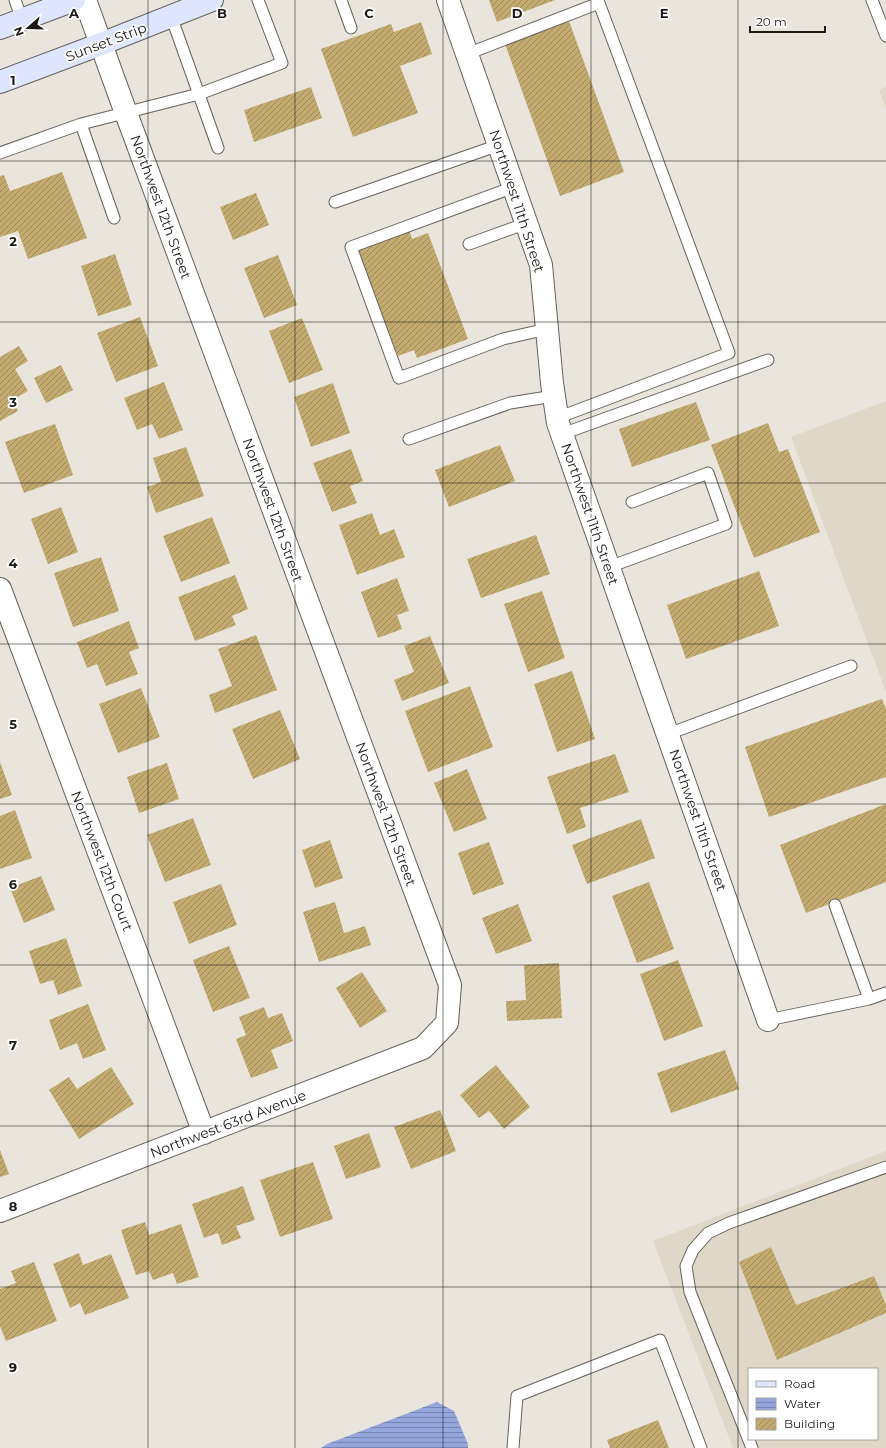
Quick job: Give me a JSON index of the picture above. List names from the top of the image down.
{
  "streets": {
    "street": [
      "Sunset Strip",
      "Northwest 11th Street",
      "Northwest 12th Street",
      "Northwest 12th Court",
      "Northwest 63rd Avenue"
    ]
  },
  "crossings": [
    ["Sunset Strip", "Northwest 12th Street"],
    ["Northwest 12th Street", "Northwest 63rd Avenue"],
    ["Northwest 12th Court", "Northwest 63rd Avenue"]
  ],
  "legend": ["Road", "Water", "Building"],
  "scale_bar": "20 m",
  "north": "left",
  "grid": {
    "columns": [
      "A",
      "B",
      "C",
      "D",
      "E"
    ],
    "rows": [
      "1",
      "2",
      "3",
      "4",
      "5",
      "6",
      "7",
      "8",
      "9"
    ]
  }
}
